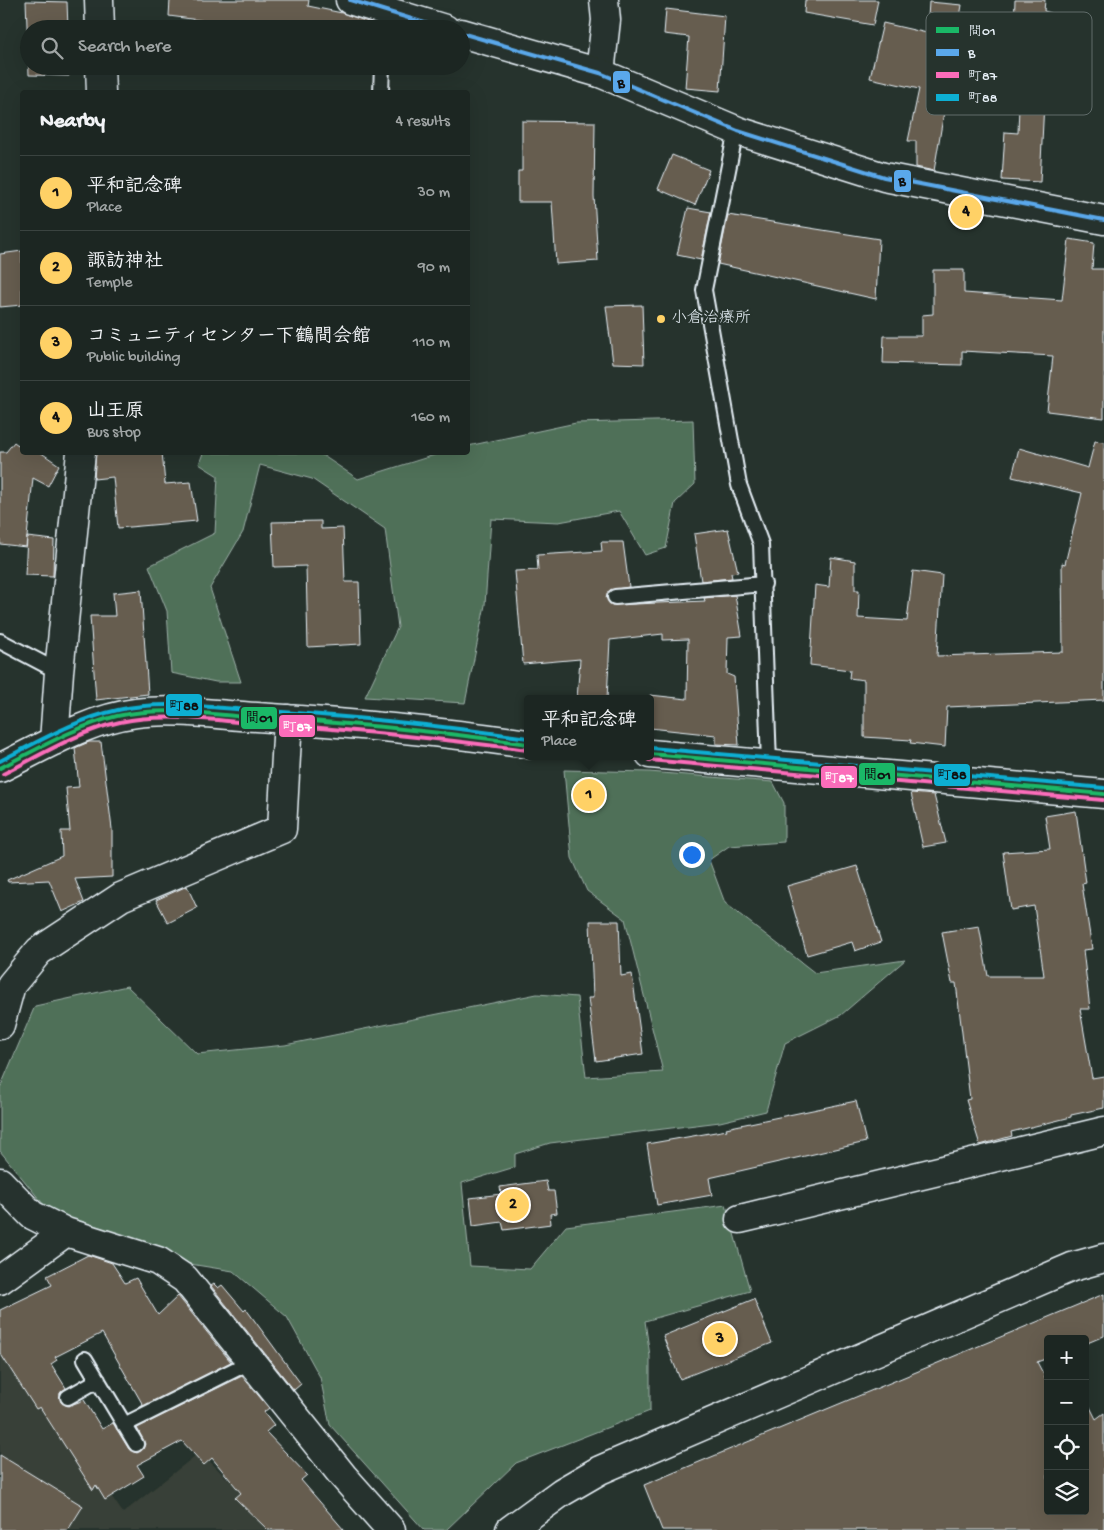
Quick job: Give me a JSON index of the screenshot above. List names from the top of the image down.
{
  "places": ["小倉治療所"],
  "lines": [
    "transit line B",
    "transit line 町88",
    "transit line 間01",
    "transit line 町87"
  ],
  "legend": [
    "間01",
    "B",
    "町87",
    "町88"
  ],
  "page": {
    "search": "Search here",
    "heading": ["Nearby", "4 results"],
    "list": [
      {
        "mark": "1",
        "name": "平和記念碑",
        "note": "Place",
        "value": "30 m"
      },
      {
        "mark": "2",
        "name": "諏訪神社",
        "note": "Temple",
        "value": "90 m"
      },
      {
        "mark": "3",
        "name": "コミュニティセンター下鶴間会館",
        "note": "Public building",
        "value": "110 m"
      },
      {
        "mark": "4",
        "name": "山王原",
        "note": "Bus stop",
        "value": "160 m"
      }
    ],
    "pins": [
      "4",
      "1",
      "2",
      "3"
    ],
    "popup": ["平和記念碑", "Place"],
    "map_buttons": ["+", "−"]
  }
}
